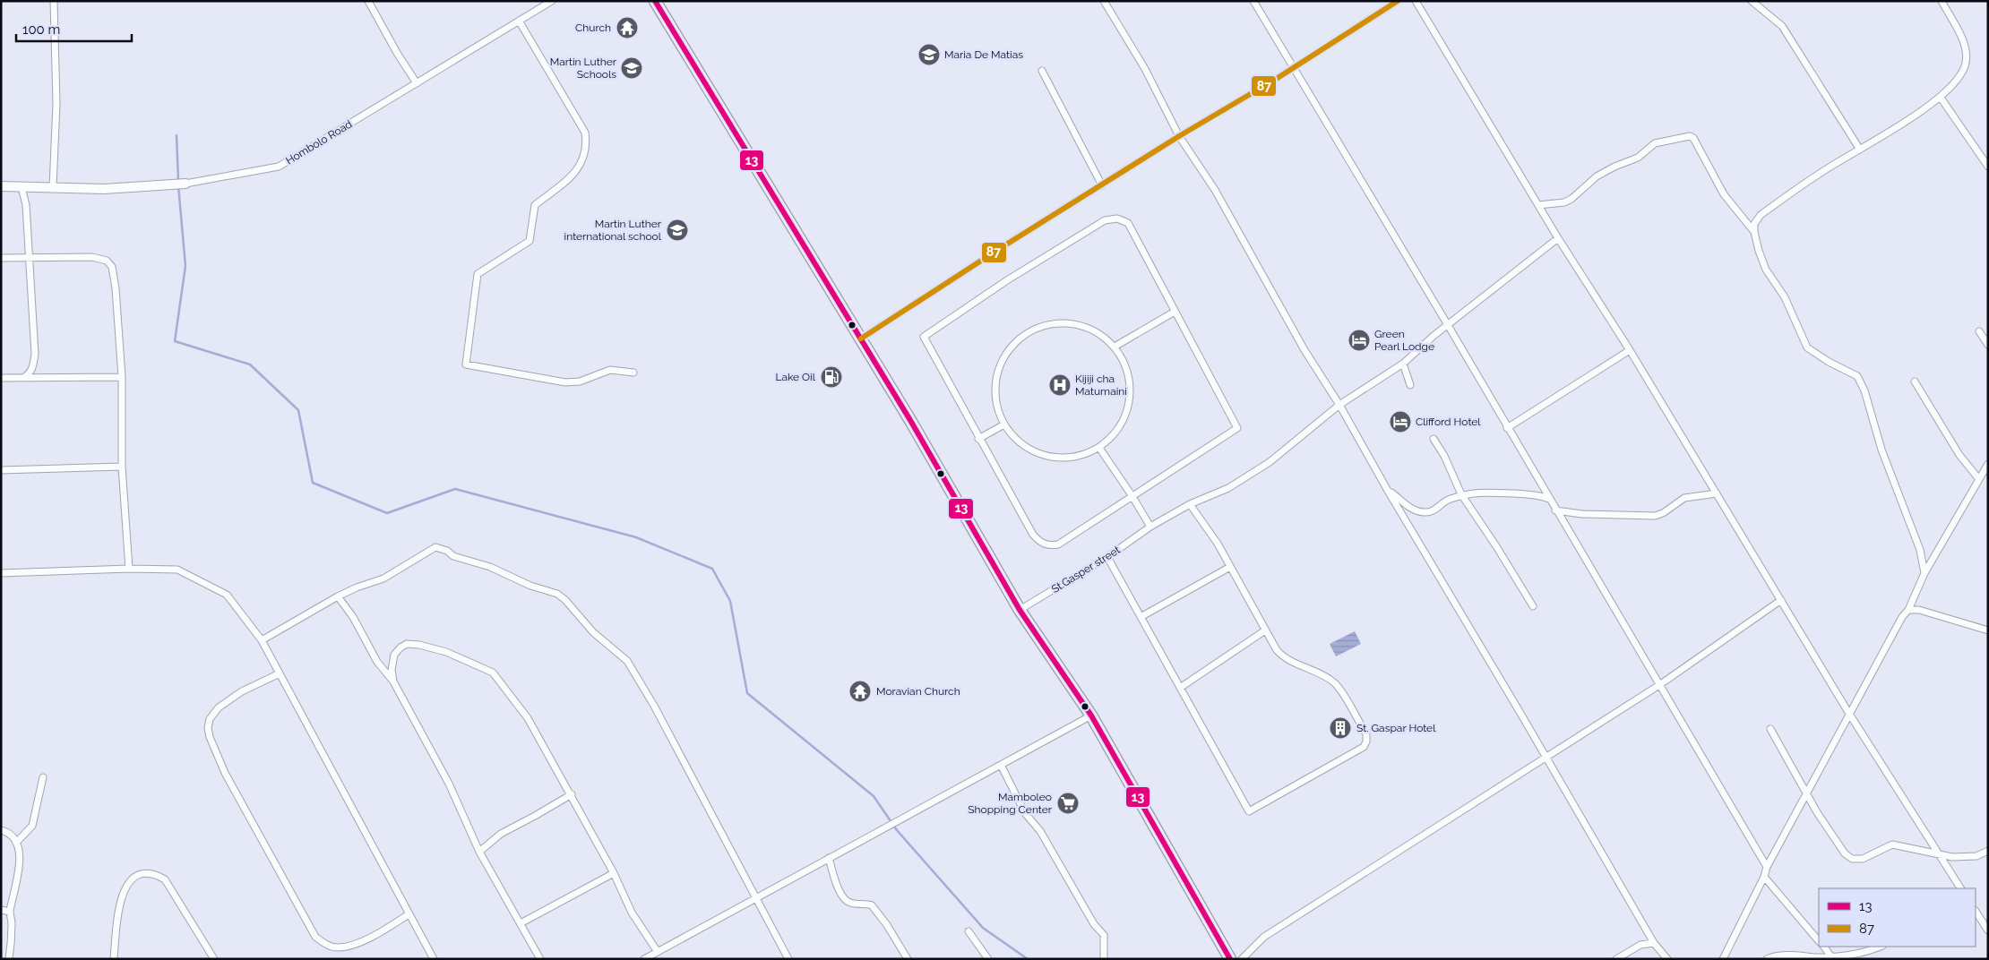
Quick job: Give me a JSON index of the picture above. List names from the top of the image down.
{
  "streets": {
    "street": ["Hombolo Road", "St.Gasper street"]
  },
  "places": {
    "temple": ["Church", "Moravian Church"],
    "school or university": ["Maria De Matias", "Martin Luther Schools", "Martin Luther international school"],
    "hotel": ["Green Pearl Lodge", "Clifford Hotel"],
    "fuel station": ["Lake Oil"],
    "hospital": ["Kijiji cha Matumaini"],
    "building": ["St. Gaspar Hotel"],
    "supermarket": ["Mamboleo Shopping Center"]
  },
  "lines": ["transit line 13", "transit line 87"],
  "legend": ["13", "87"],
  "scale_bar": "100 m"
}
